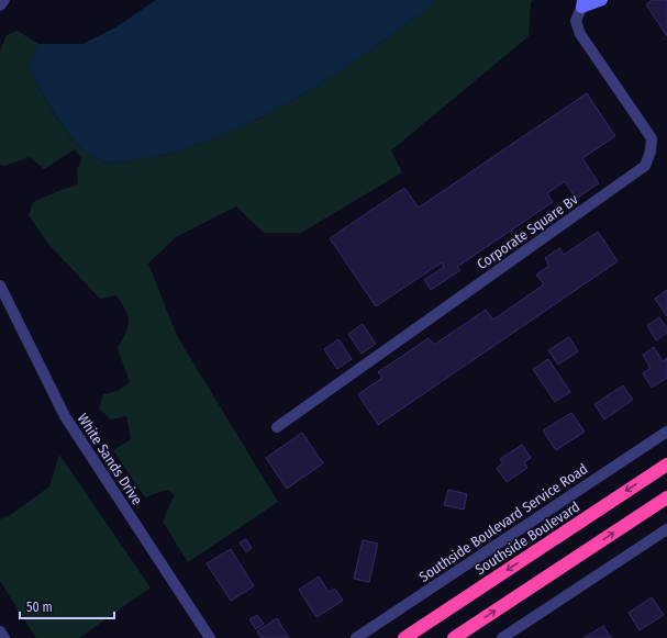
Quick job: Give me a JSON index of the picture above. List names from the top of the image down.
{
  "streets": {
    "highway": ["Southside Boulevard"],
    "street": ["Corporate Square Bv", "White Sands Drive", "Southside Boulevard Service Road"]
  },
  "scale_bar": "50 m"
}
